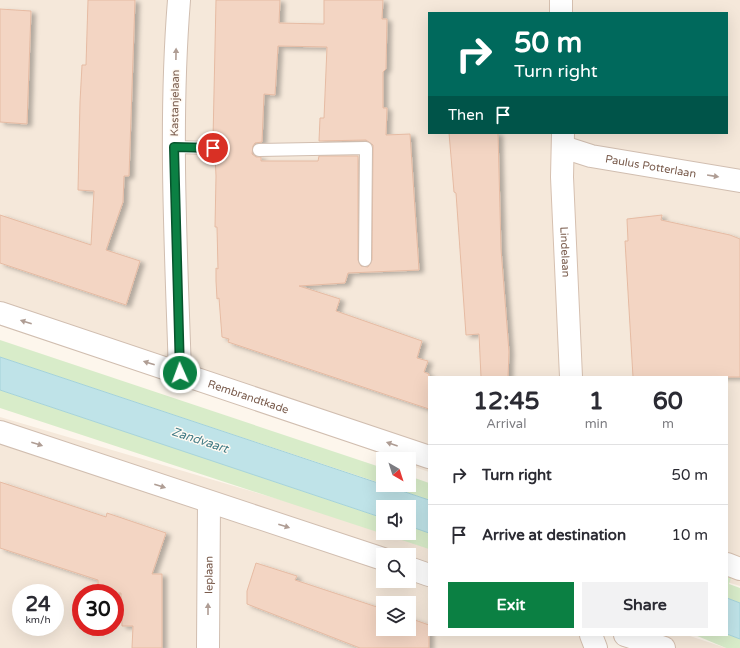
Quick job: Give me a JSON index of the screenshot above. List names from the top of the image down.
{
  "streets": {
    "street": [
      "Kastanjelaan",
      "Paulus Potterlaan",
      "Lindelaan",
      "Rembrandtkade",
      "Ieplaan"
    ]
  },
  "crossings": [
    ["Kastanjelaan", "Rembrandtkade"],
    ["Paulus Potterlaan", "Lindelaan"]
  ],
  "one_way": ["Kastanjelaan", "Paulus Potterlaan", "Ieplaan"],
  "water": ["Zandvaart"],
  "north": "bottom right",
  "page": {
    "turn": ["50 m", "Turn right"],
    "then": "Then",
    "eta": [
      "12:45",
      "Arrival",
      "1",
      "min",
      "60",
      "m"
    ],
    "list": [
      {
        "name": "Turn right",
        "value": "50 m"
      },
      {
        "name": "Arrive at destination",
        "value": "10 m"
      }
    ],
    "buttons": ["Exit", "Share"],
    "speed": "24 km/h",
    "limit": "30"
  }
}
